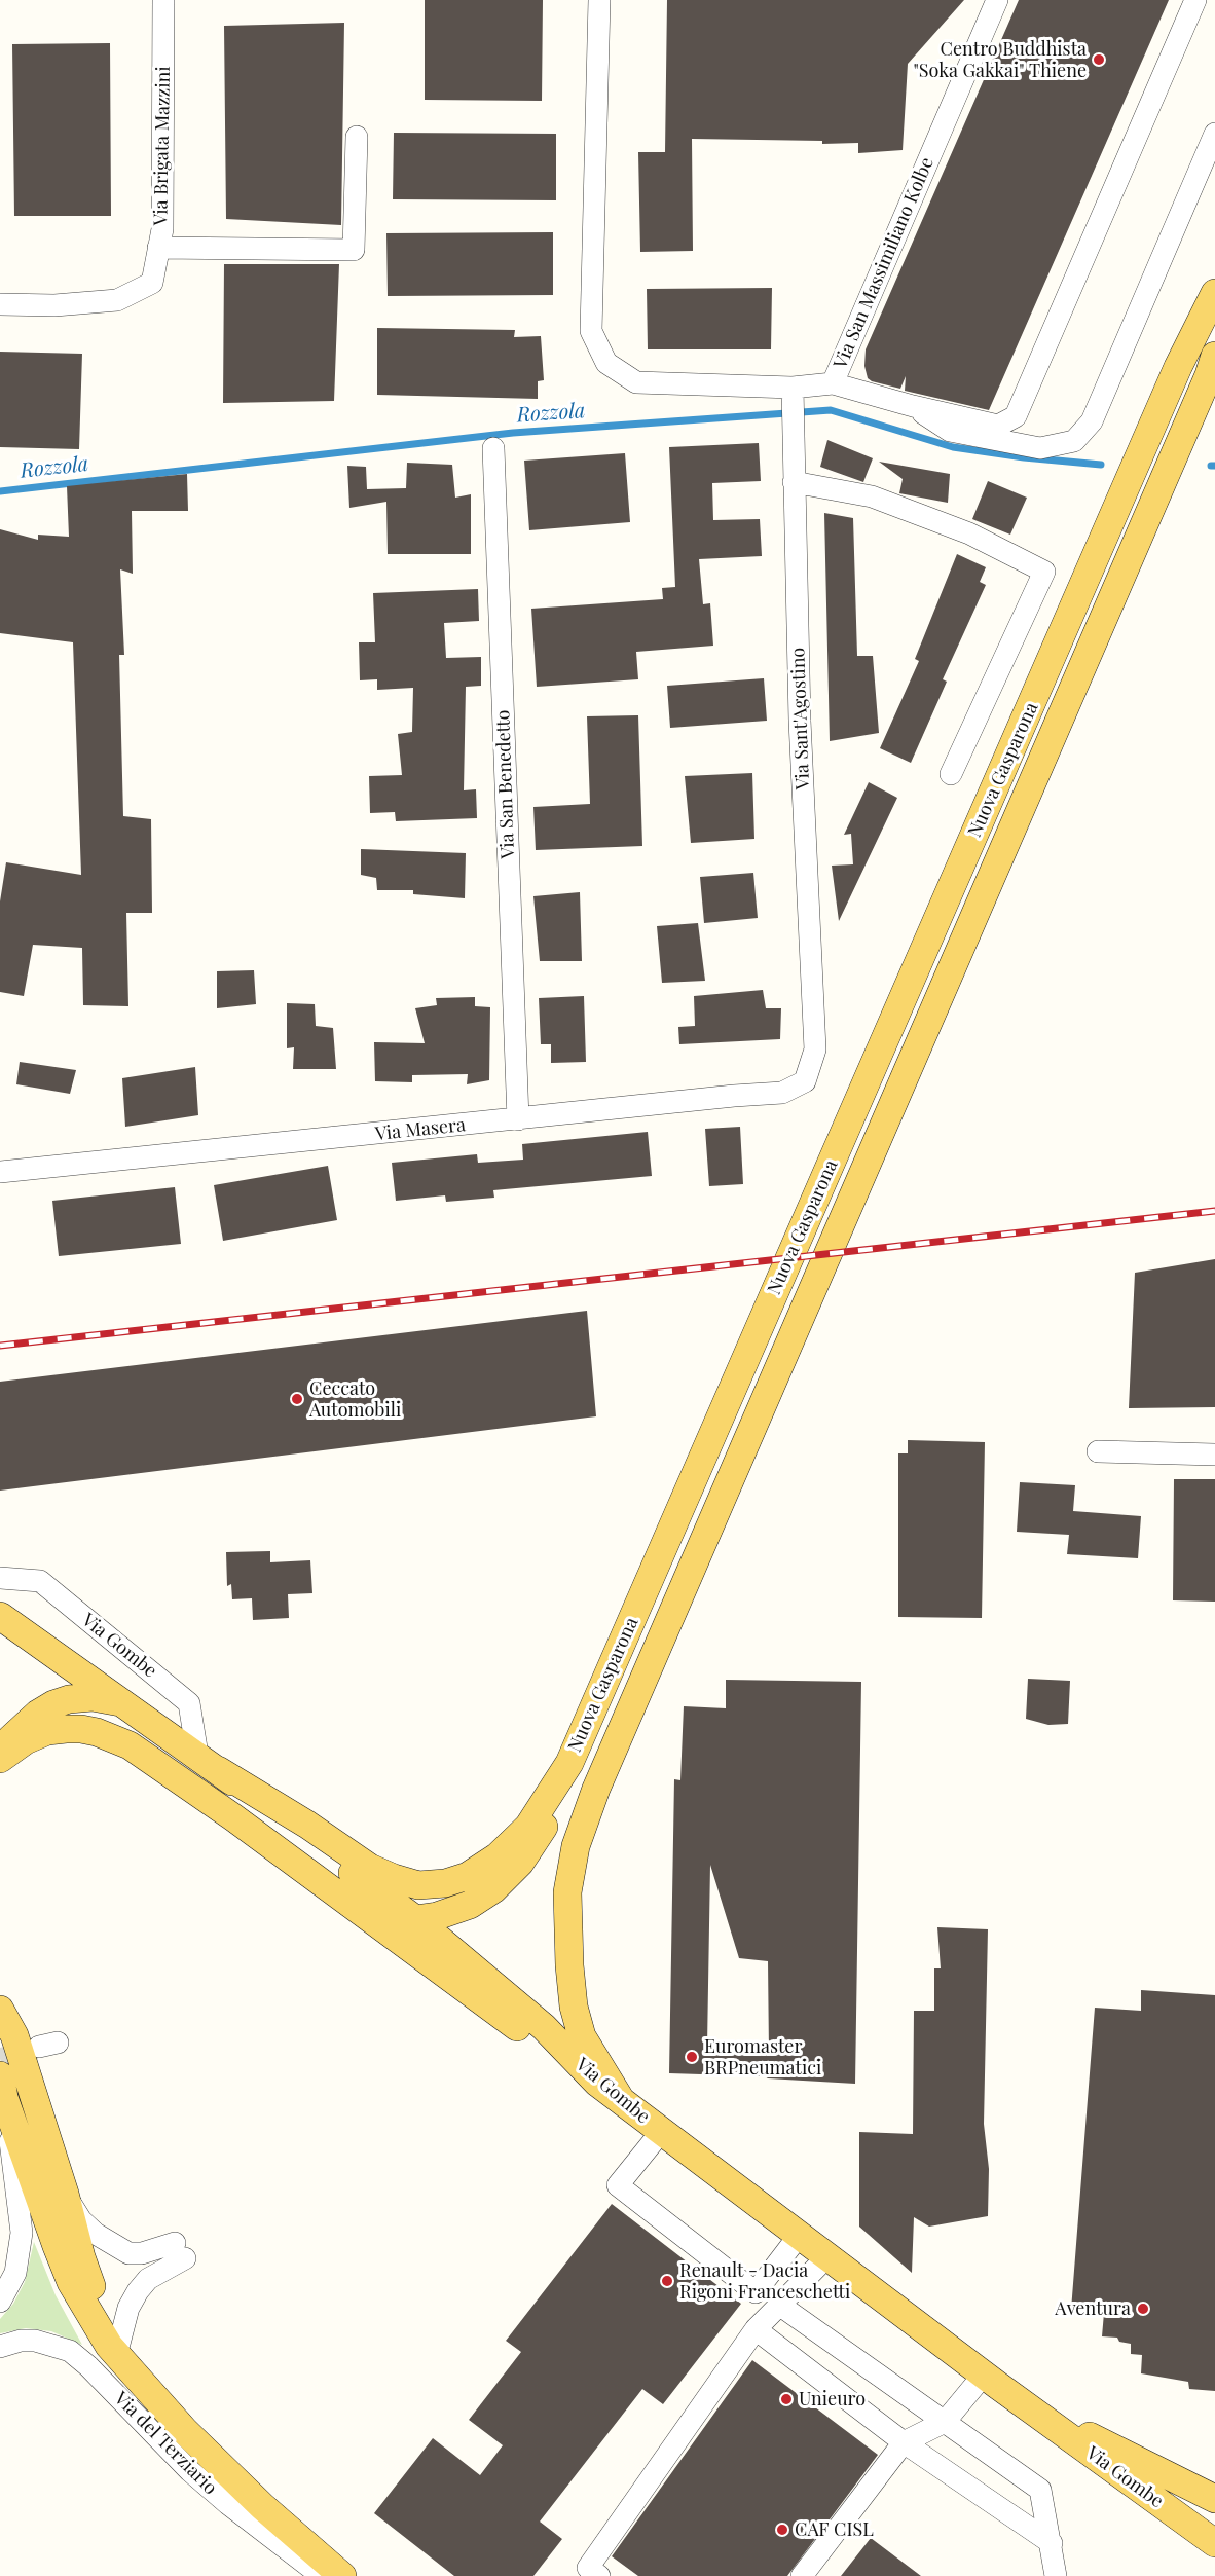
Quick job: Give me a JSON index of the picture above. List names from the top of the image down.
{
  "streets": {
    "main road": ["Nuova Gasparona", "Via Gombe", "Via del Terziario"],
    "street": [
      "Via Brigata Mazzini",
      "Via San Massimiliano Kolbe",
      "Via Sant'Agostino",
      "Via San Benedetto",
      "Via Masera"
    ]
  },
  "crossings": [
    ["Via San Massimiliano Kolbe", "Via Sant'Agostino"],
    ["Via Sant'Agostino", "Via Masera"],
    ["Nuova Gasparona", "Via Gombe"],
    ["Via San Benedetto", "Via Masera"]
  ],
  "water": ["Rozzola"],
  "places": [
    "Centro Buddhista \"Soka Gakkai\" Thiene",
    "Ceccato Automobili",
    "Euromaster BRPneumatici",
    "Renault - Dacia Rigoni Franceschetti",
    "Aventura",
    "Unieuro",
    "CAF CISL"
  ]
}
